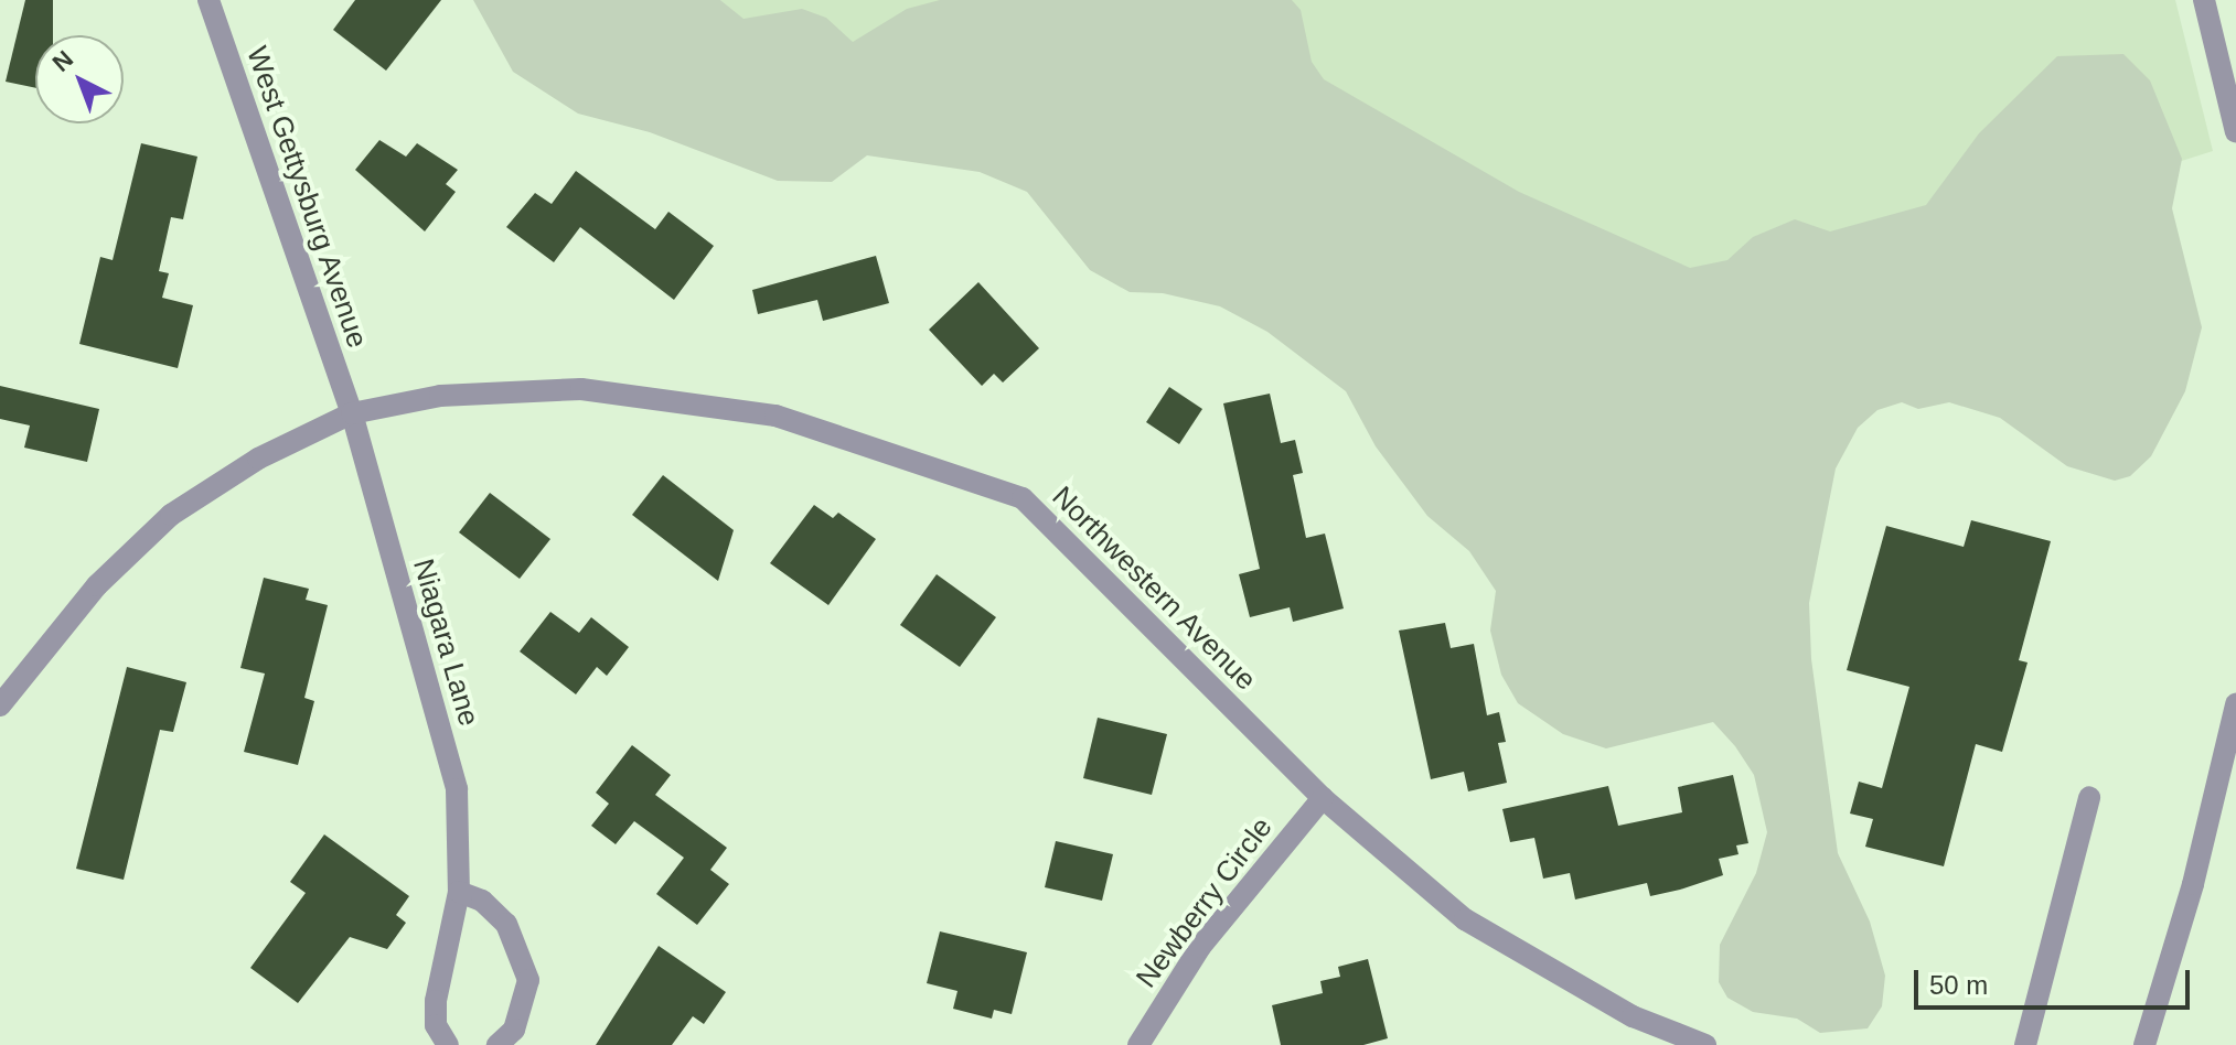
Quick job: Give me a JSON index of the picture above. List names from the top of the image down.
{
  "streets": {
    "street": [
      "West Gettysburg Avenue",
      "Northwestern Avenue",
      "Niagara Lane",
      "Newberry Circle"
    ]
  },
  "crossings": [
    ["West Gettysburg Avenue", "Northwestern Avenue"],
    ["West Gettysburg Avenue", "Niagara Lane"],
    ["Northwestern Avenue", "Niagara Lane"],
    ["Northwestern Avenue", "Newberry Circle"]
  ],
  "scale_bar": "50 m",
  "north": "top left"
}
